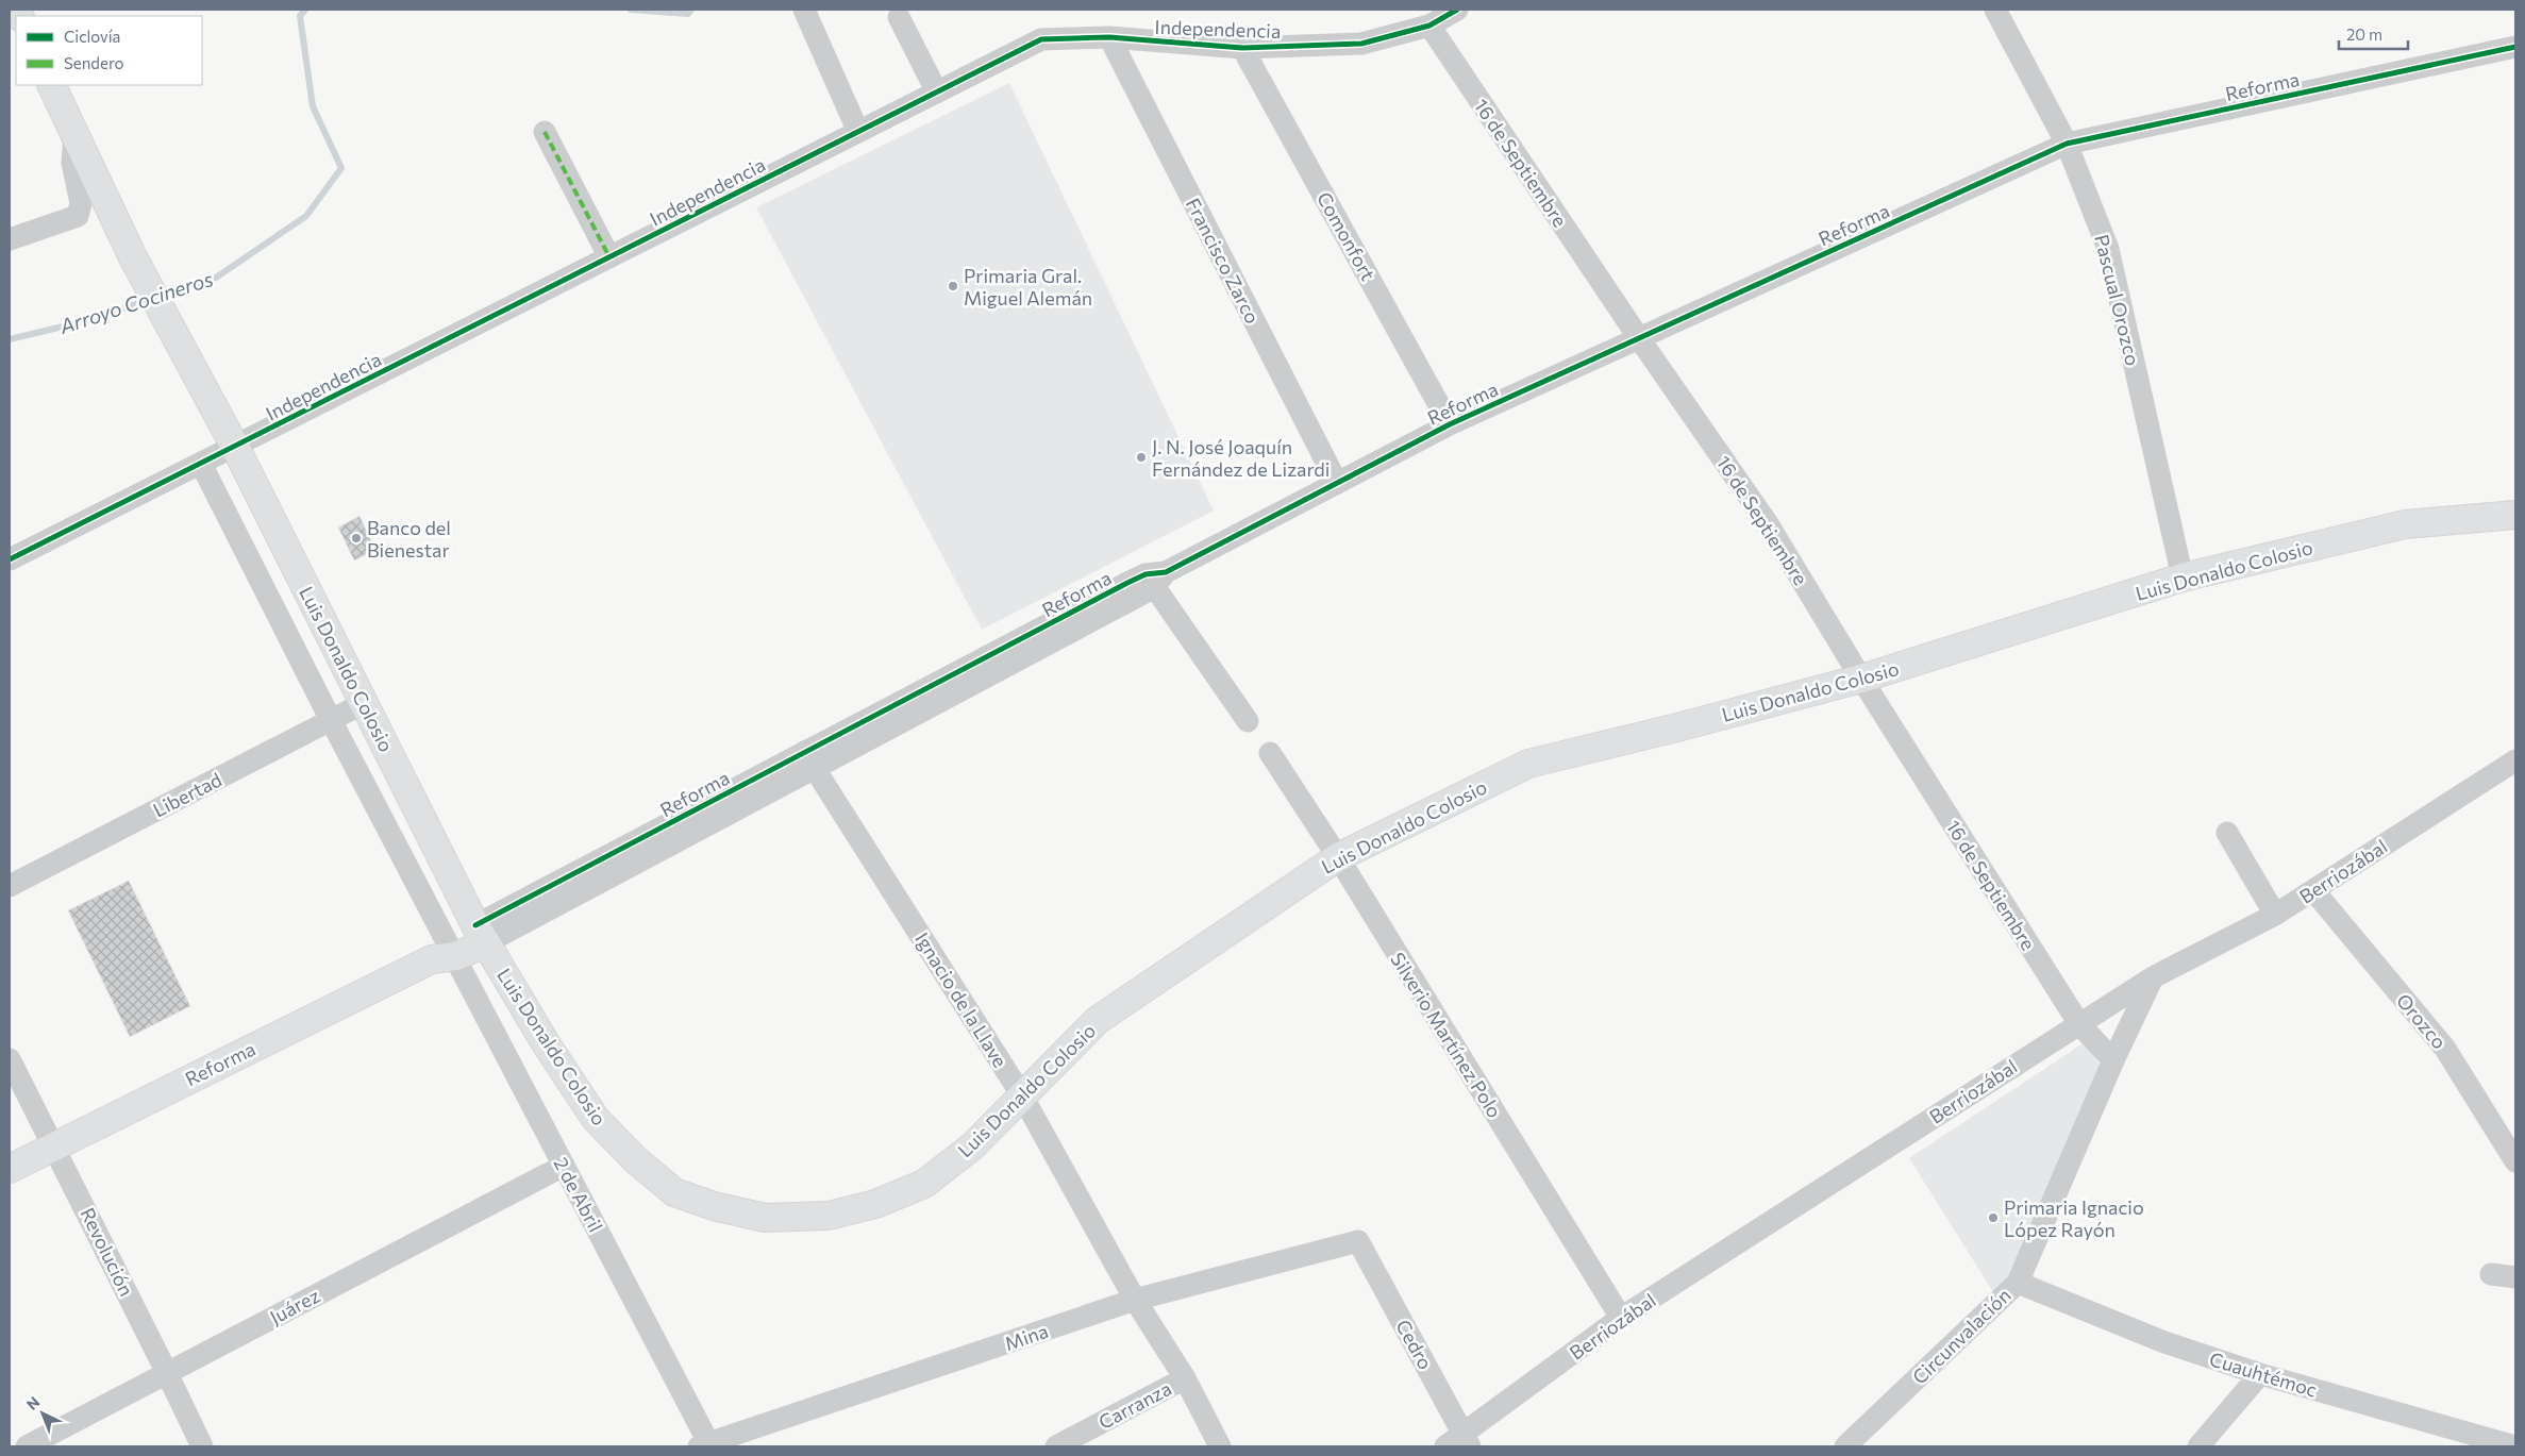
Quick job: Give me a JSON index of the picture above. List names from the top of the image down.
{
  "streets": {
    "main road": ["Reforma", "Luis Donaldo Colosio"],
    "street": [
      "Independencia",
      "16 de Septiembre",
      "Comonfort",
      "Francisco Zarco",
      "Pascual Orozco",
      "Libertad",
      "Berriozábal",
      "Ignacio de la Llave",
      "Orozco",
      "Silverio Martínez Polo",
      "2 de Abril",
      "Revolución",
      "Juárez",
      "Circunvalación",
      "Mina",
      "Cedro",
      "Cuauhtémoc",
      "Carranza"
    ]
  },
  "crossings": [
    ["Independencia", "16 de Septiembre"],
    ["Independencia", "Comonfort"],
    ["Independencia", "Francisco Zarco"],
    ["Independencia", "Luis Donaldo Colosio"],
    ["Reforma", "16 de Septiembre"],
    ["Reforma", "Comonfort"],
    ["Reforma", "Francisco Zarco"],
    ["Reforma", "Pascual Orozco"],
    ["Reforma", "Luis Donaldo Colosio"],
    ["Reforma", "Ignacio de la Llave"],
    ["Reforma", "2 de Abril"],
    ["Reforma", "Revolución"],
    ["16 de Septiembre", "Luis Donaldo Colosio"],
    ["16 de Septiembre", "Berriozábal"],
    ["Pascual Orozco", "Luis Donaldo Colosio"],
    ["Luis Donaldo Colosio", "Libertad"],
    ["Luis Donaldo Colosio", "Ignacio de la Llave"],
    ["Luis Donaldo Colosio", "Silverio Martínez Polo"],
    ["Luis Donaldo Colosio", "2 de Abril"],
    ["Berriozábal", "Orozco"],
    ["Berriozábal", "Silverio Martínez Polo"],
    ["Berriozábal", "Circunvalación"],
    ["Berriozábal", "Cedro"],
    ["Ignacio de la Llave", "Mina"],
    ["Ignacio de la Llave", "Carranza"],
    ["2 de Abril", "Juárez"],
    ["2 de Abril", "Mina"],
    ["Revolución", "Juárez"],
    ["Circunvalación", "Cuauhtémoc"],
    ["Mina", "Cedro"]
  ],
  "water": ["Arroyo Cocineros"],
  "places": [
    "Primaria Gral. Miguel Alemán",
    "J. N. José Joaquín Fernández de Lizardi",
    "Banco del Bienestar",
    "Primaria Ignacio López Rayón"
  ],
  "legend": ["Ciclovía", "Sendero"],
  "scale_bar": "20 m",
  "north": "top left"
}
